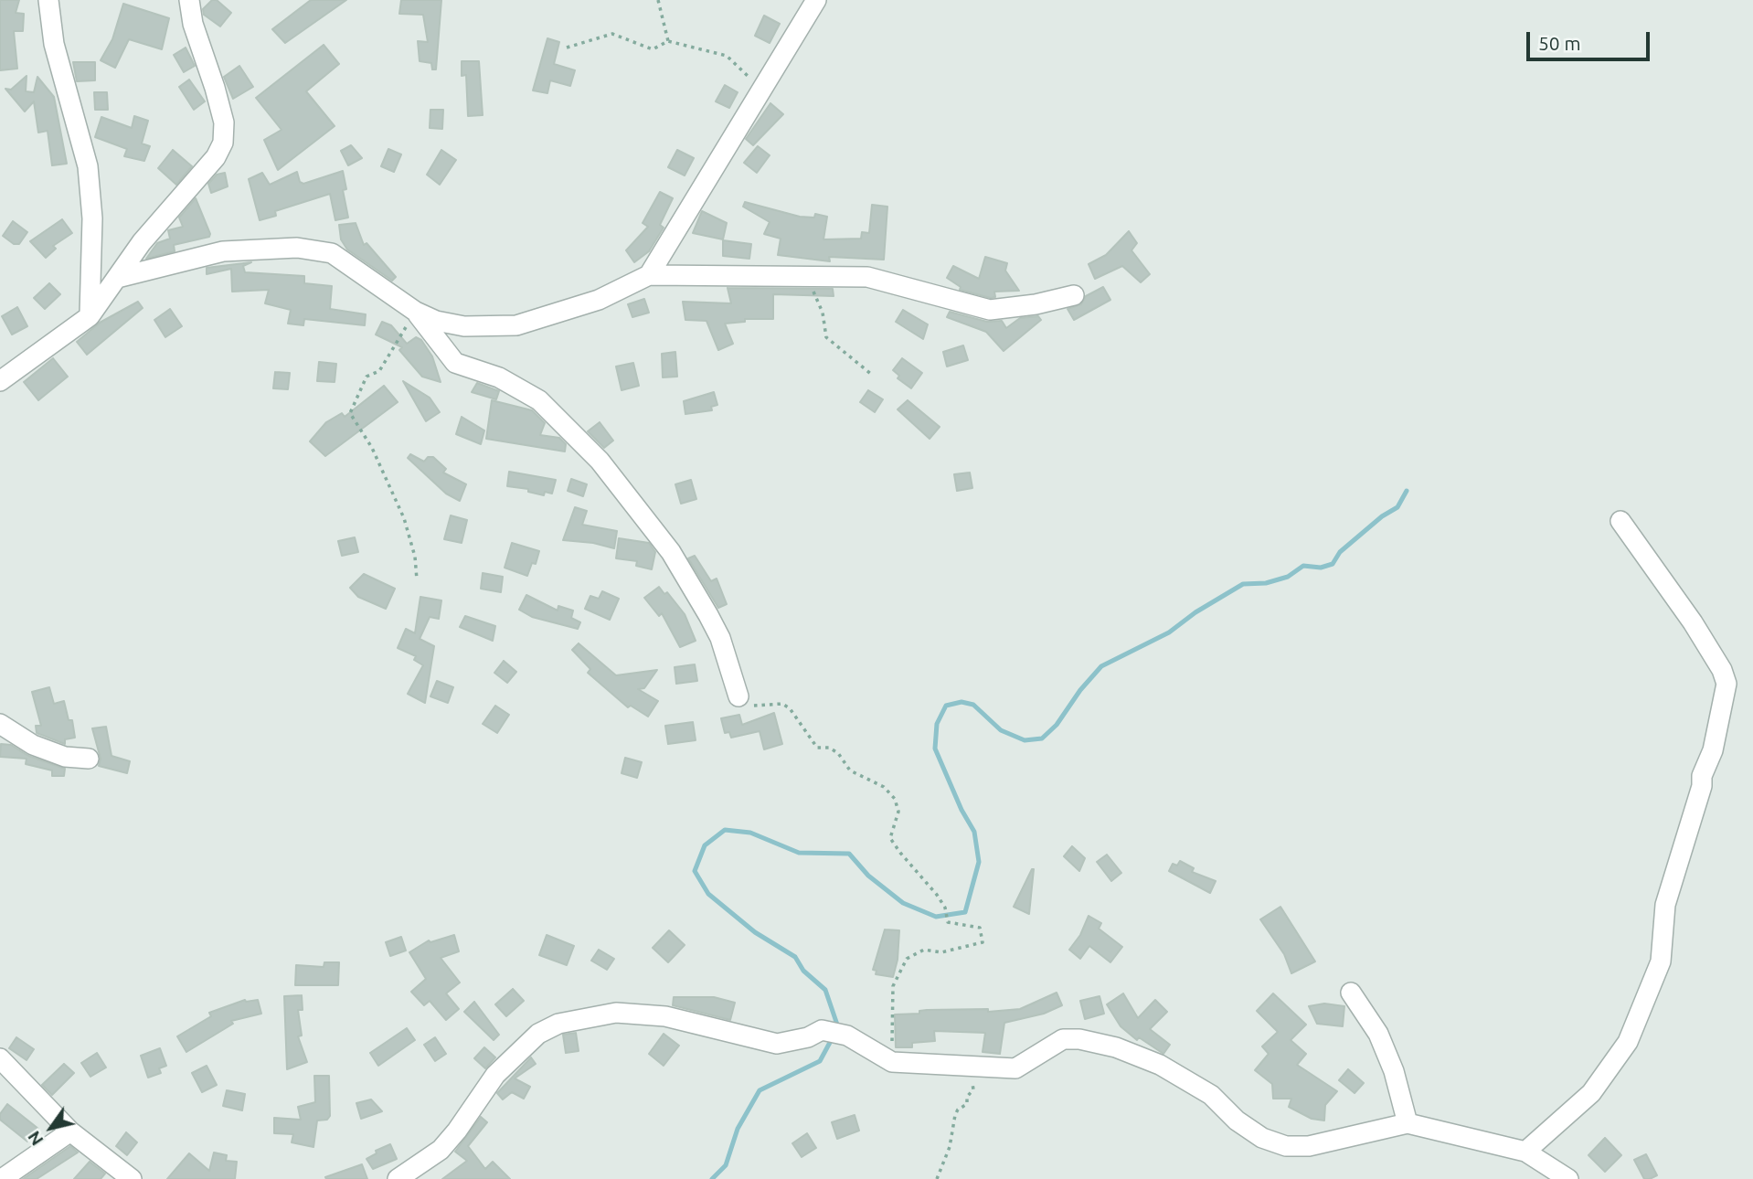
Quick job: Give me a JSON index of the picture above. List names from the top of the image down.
{
  "scale_bar": "50 m",
  "north": "bottom left"
}
